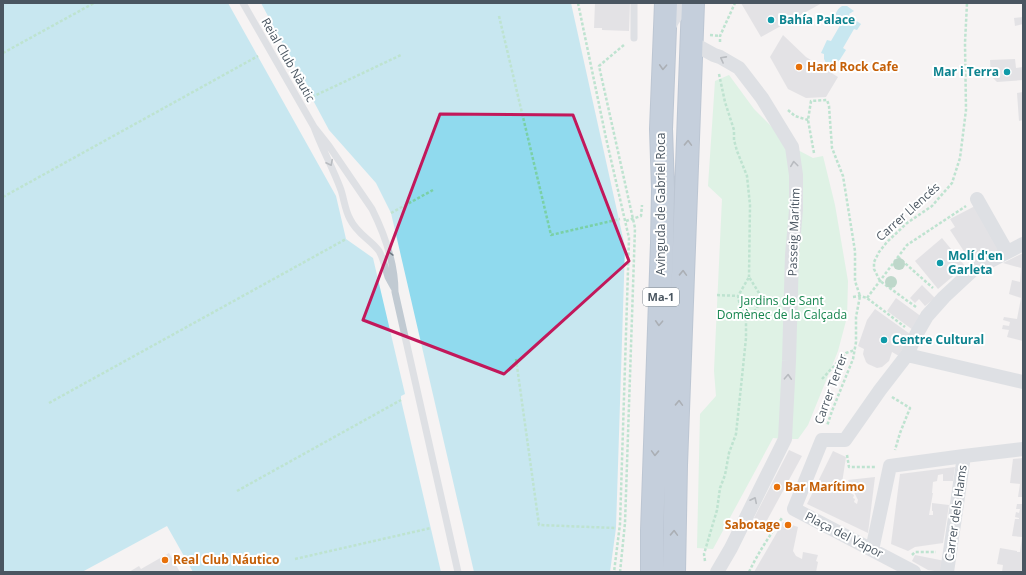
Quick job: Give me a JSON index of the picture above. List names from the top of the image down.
{
  "streets": {
    "highway": ["Avinguda de Gabriel Roca", "Ma-1"],
    "street": ["Passeig Marítim", "Carrer dels Hams", "Plaça del Vapor"],
    "lane": ["Reial Club Nàutic"],
    "path": ["Carrer Llencés", "Carrer Terrer"]
  },
  "crossings": [
    ["Avinguda de Gabriel Roca", "Passeig Marítim"]
  ],
  "parks": ["Jardins de Sant Domènec de la Calçada"],
  "places": [
    "Bahía Palace",
    "Hard Rock Cafe",
    "Mar i Terra",
    "Molí d'en Garleta",
    "Centre Cultural",
    "Bar Marítimo",
    "Sabotage",
    "Real Club Náutico"
  ]
}
